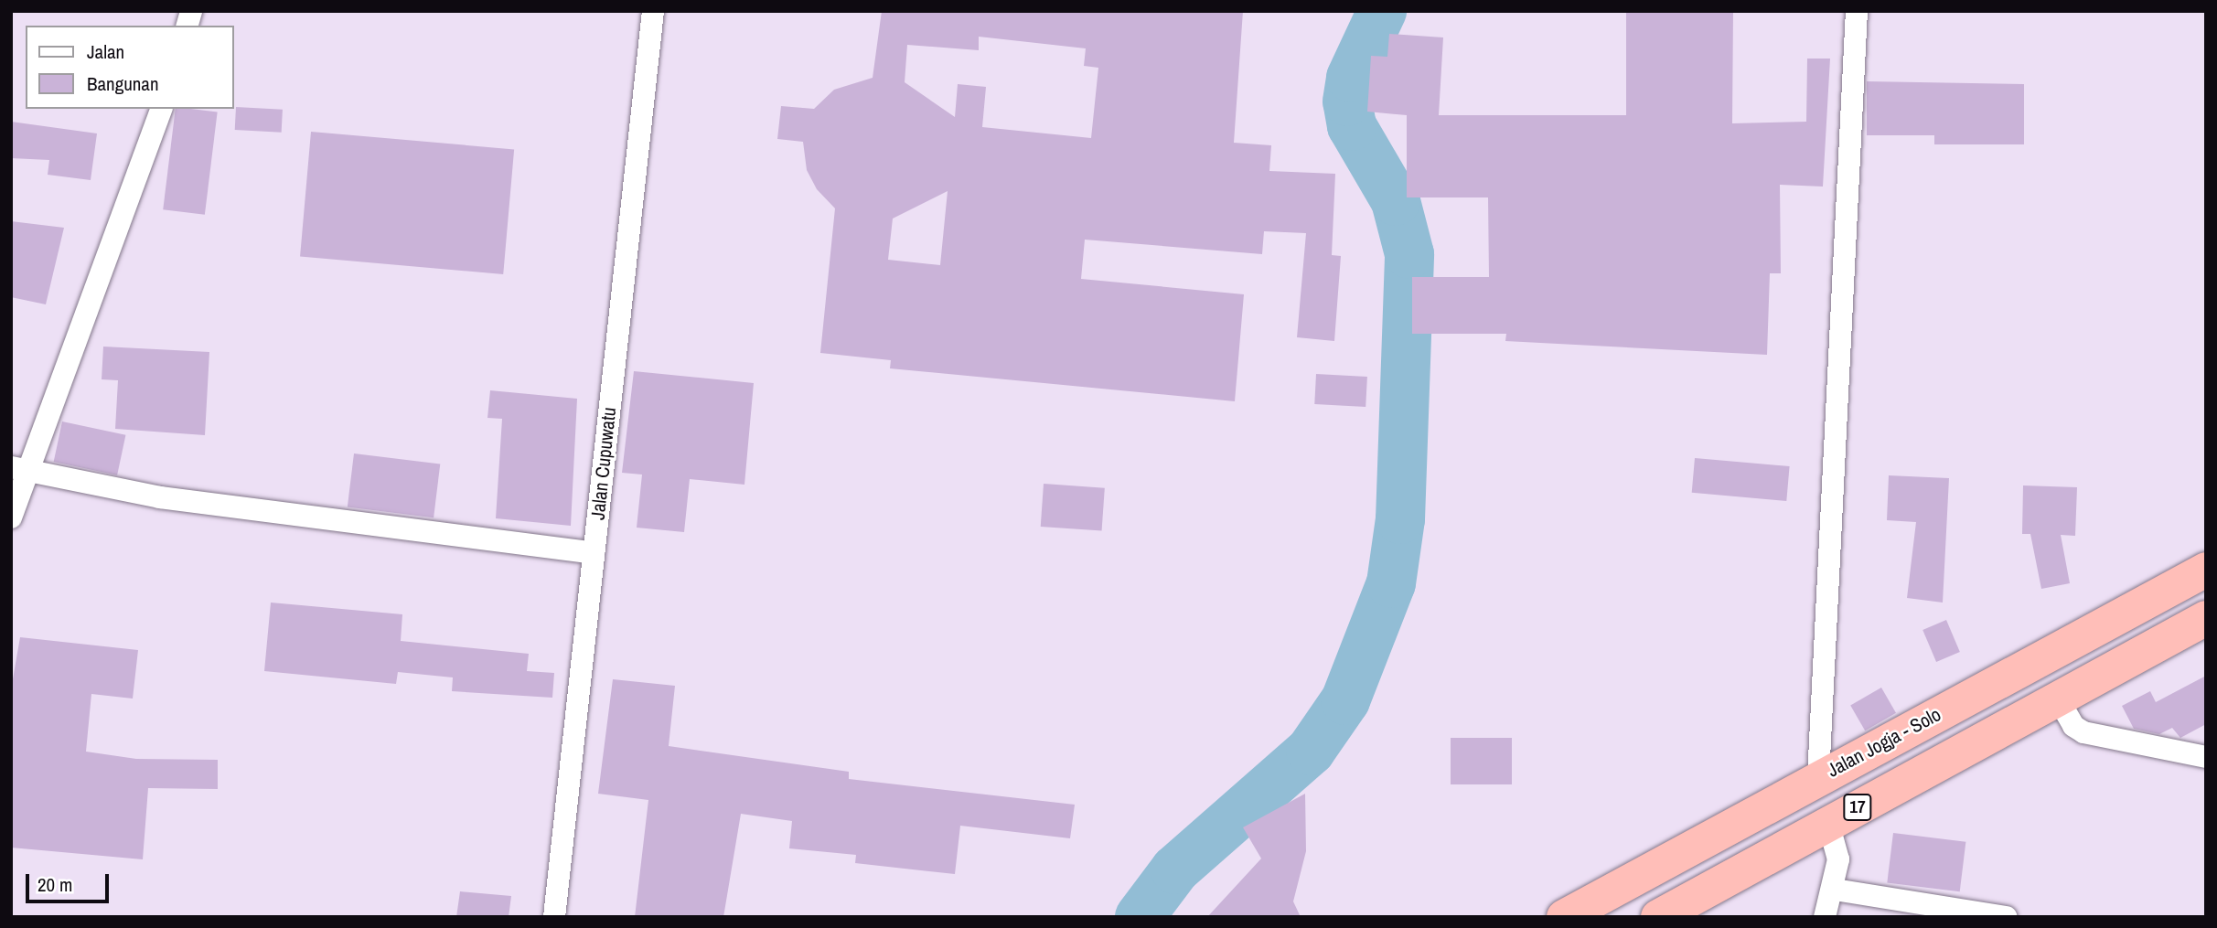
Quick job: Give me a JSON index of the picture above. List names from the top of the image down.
{
  "streets": {
    "highway": ["Jalan Jogja - Solo", "17"],
    "street": ["Jalan Cupuwatu"]
  },
  "legend": ["Jalan", "Bangunan"],
  "scale_bar": "20 m"
}
